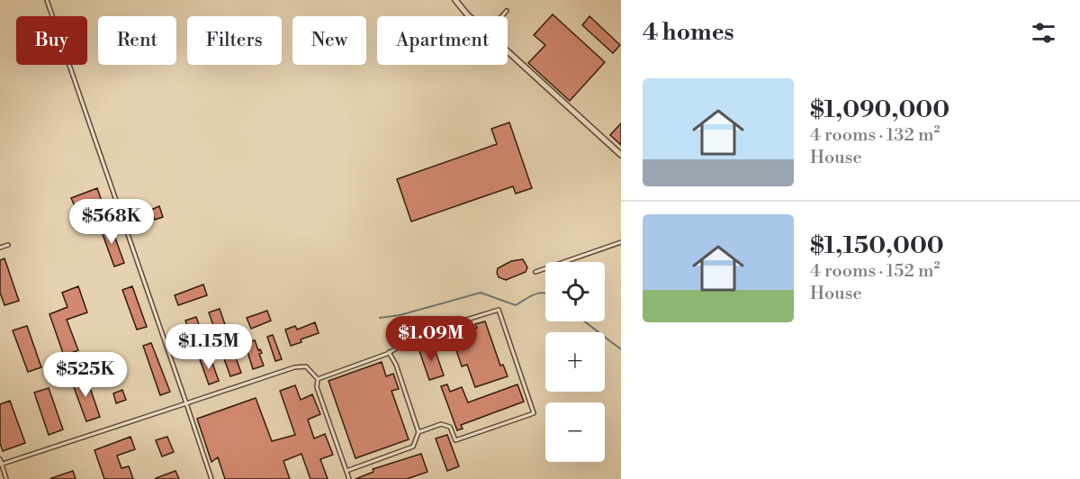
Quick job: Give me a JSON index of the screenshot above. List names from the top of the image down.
{
  "page": {
    "heading": "4 homes",
    "chip": [
      "Buy",
      "Rent",
      "Filters",
      "New",
      "Apartment"
    ],
    "list": [
      {
        "name": "$1,090,000",
        "note": "4 rooms · 132 m² · House"
      },
      {
        "name": "$1,150,000",
        "note": "4 rooms · 152 m² · House"
      }
    ],
    "price": [
      "$568K",
      "$1.09M",
      "$1.15M",
      "$525K"
    ],
    "map_buttons": ["+", "−"]
  }
}
